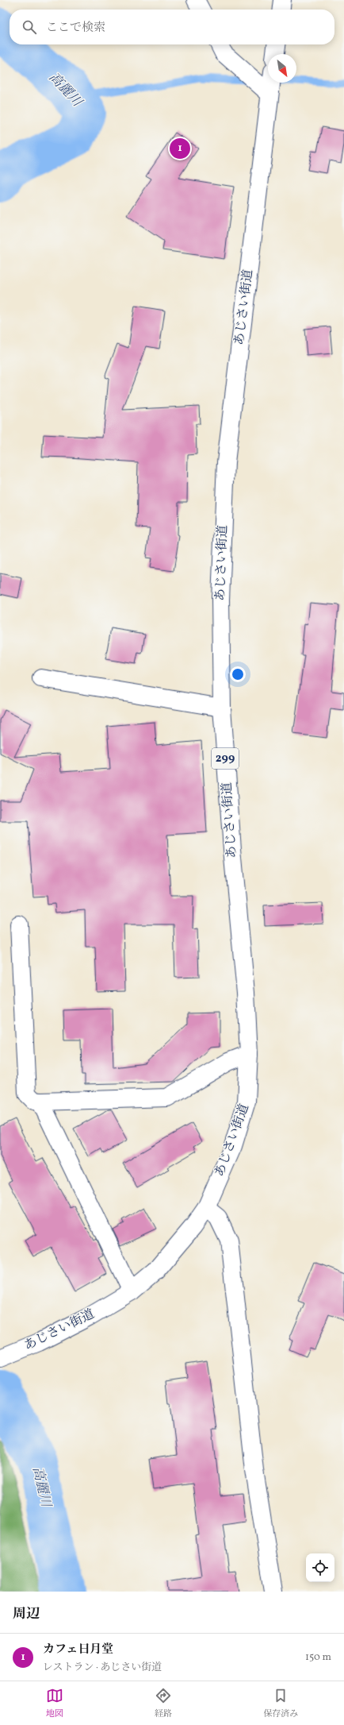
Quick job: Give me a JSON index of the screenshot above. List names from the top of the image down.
{
  "streets": {
    "main road": ["あじさい街道", "299"]
  },
  "water": ["高麗川"],
  "north": "bottom right",
  "page": {
    "search": "ここで検索",
    "pins": "1",
    "heading": "周辺",
    "list": [
      {
        "mark": "1",
        "name": "カフェ日月堂",
        "note": "レストラン · あじさい街道",
        "value": "150 m"
      }
    ],
    "nav": ["地図", "経路", "保存済み"]
  }
}
